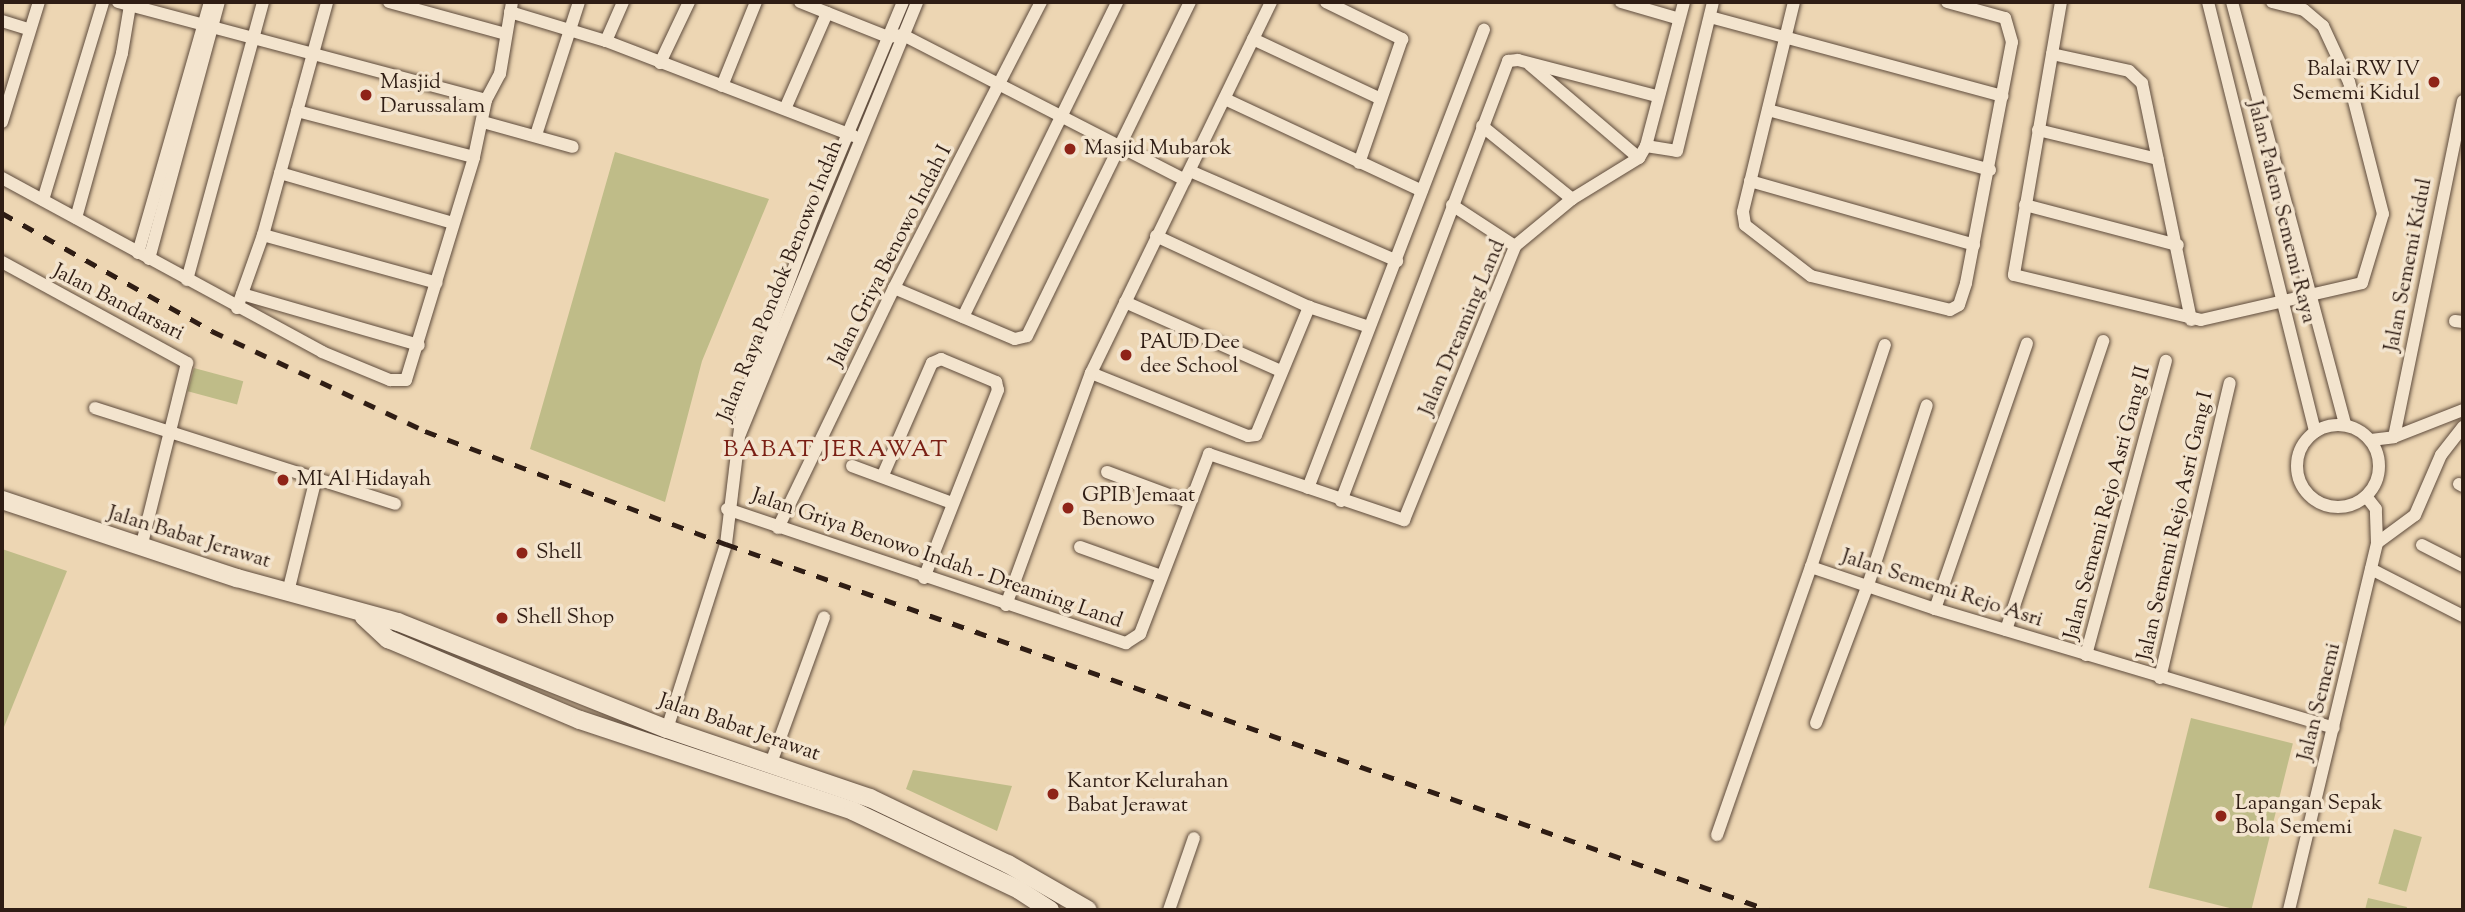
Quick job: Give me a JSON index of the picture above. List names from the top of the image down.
{
  "streets": {
    "main road": ["Jalan Babat Jerawat"],
    "street": [
      "Jalan Palem Sememi Raya",
      "Jalan Griya Benowo Indah I",
      "Jalan Sememi Kidul",
      "Jalan Raya Pondok Benowo Indah",
      "Jalan Bandarsari",
      "Jalan Dreaming Land",
      "Jalan Sememi Rejo Asri Gang II",
      "Jalan Sememi Rejo Asri Gang I",
      "Jalan Griya Benowo Indah - Dreaming Land",
      "Jalan Sememi Rejo Asri",
      "Jalan Sememi"
    ]
  },
  "crossings": [
    ["Jalan Palem Sememi Raya", "Jalan Sememi"],
    ["Jalan Griya Benowo Indah I", "Jalan Griya Benowo Indah - Dreaming Land"],
    ["Jalan Raya Pondok Benowo Indah", "Jalan Babat Jerawat"],
    ["Jalan Raya Pondok Benowo Indah", "Jalan Griya Benowo Indah - Dreaming Land"],
    ["Jalan Bandarsari", "Jalan Babat Jerawat"],
    ["Jalan Dreaming Land", "Jalan Griya Benowo Indah - Dreaming Land"],
    ["Jalan Sememi Rejo Asri Gang II", "Jalan Sememi Rejo Asri"],
    ["Jalan Sememi Rejo Asri Gang I", "Jalan Sememi Rejo Asri"],
    ["Jalan Sememi Rejo Asri", "Jalan Sememi"]
  ],
  "districts": ["BABAT JERAWAT"],
  "places": [
    "Balai RW IV Sememi Kidul",
    "Masjid Darussalam",
    "Masjid Mubarok",
    "PAUD Dee dee School",
    "MI Al Hidayah",
    "GPIB Jemaat Benowo",
    "Shell",
    "Shell Shop",
    "Kantor Kelurahan Babat Jerawat",
    "Lapangan Sepak Bola Sememi"
  ]
}
